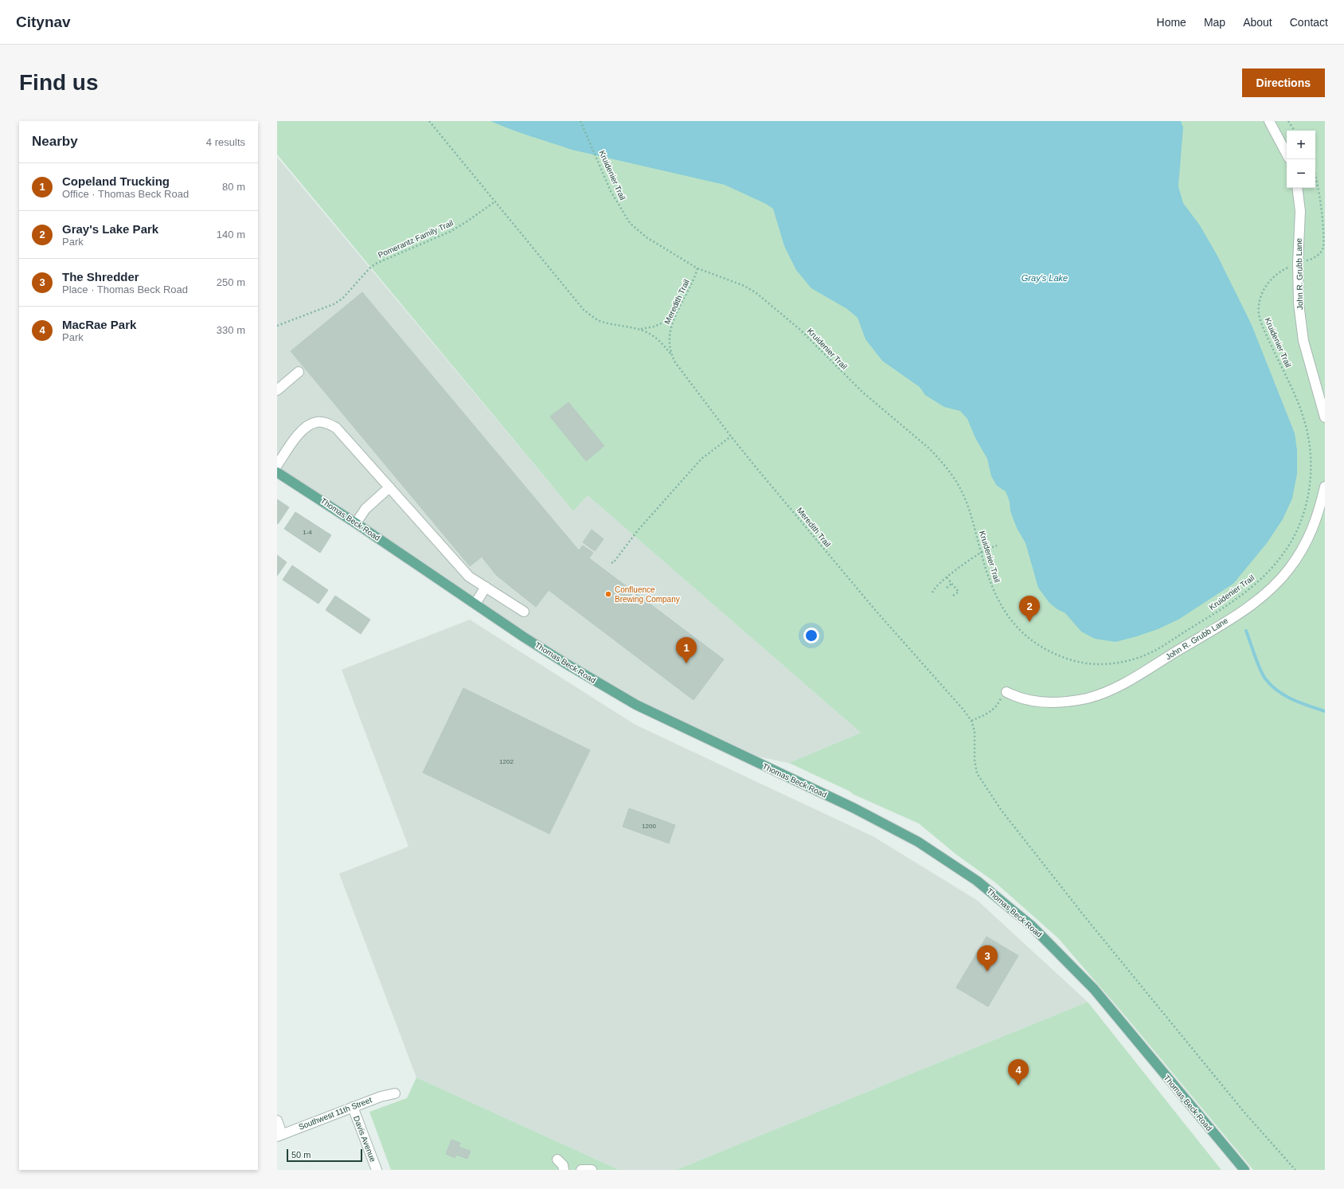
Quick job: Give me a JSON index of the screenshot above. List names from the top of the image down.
{
  "streets": {
    "main road": ["Thomas Beck Road"],
    "street": ["John R. Grubb Lane", "Southwest 11th Street", "Davis Avenue"],
    "path": ["Kruidenier Trail", "Pomerantz Family Trail", "Meredith Trail"]
  },
  "crossings": [
    ["Kruidenier Trail", "John R. Grubb Lane"],
    ["Kruidenier Trail", "Meredith Trail"],
    ["Southwest 11th Street", "Davis Avenue"]
  ],
  "water": ["Gray's Lake"],
  "places": ["Confluence Brewing Company"],
  "house_numbers": ["1-4", "1202", "1200"],
  "scale_bar": "50 m",
  "page": {
    "header": "Citynav",
    "nav": [
      "Home",
      "Map",
      "About",
      "Contact"
    ],
    "buttons": "Directions",
    "title": "Find us",
    "heading": ["Nearby", "4 results"],
    "map_buttons": ["+", "−"],
    "list": [
      {
        "mark": "1",
        "name": "Copeland Trucking",
        "note": "Office · Thomas Beck Road",
        "value": "80 m"
      },
      {
        "mark": "2",
        "name": "Gray's Lake Park",
        "note": "Park",
        "value": "140 m"
      },
      {
        "mark": "3",
        "name": "The Shredder",
        "note": "Place · Thomas Beck Road",
        "value": "250 m"
      },
      {
        "mark": "4",
        "name": "MacRae Park",
        "note": "Park",
        "value": "330 m"
      }
    ],
    "pins": [
      "2",
      "1",
      "3",
      "4"
    ],
    "scale": "50 m"
  }
}
